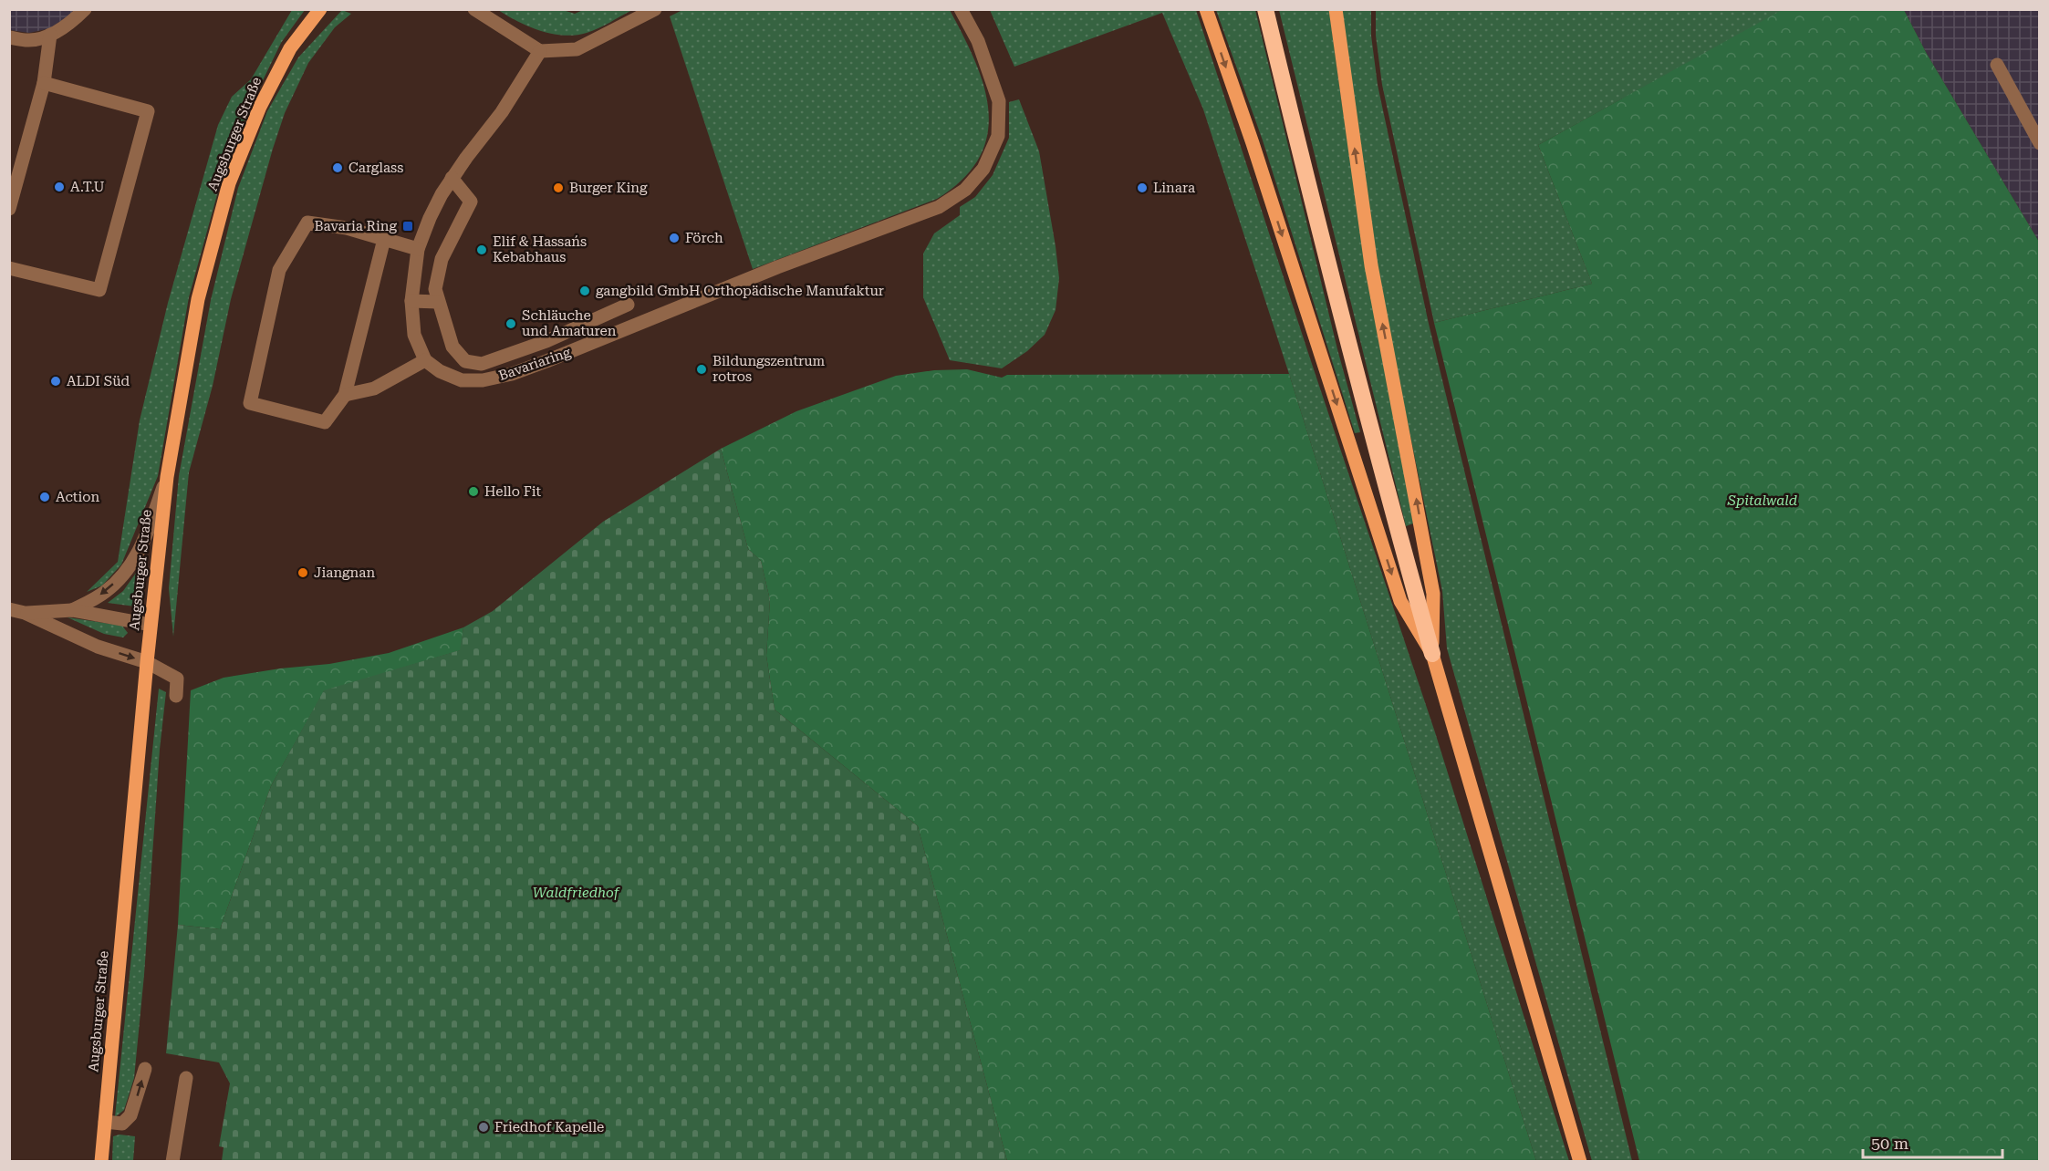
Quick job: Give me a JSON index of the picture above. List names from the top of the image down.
{
  "streets": {
    "main road": ["Augsburger Straße"],
    "street": ["Bavariaring"]
  },
  "parks": ["Spitalwald", "Waldfriedhof"],
  "places": {
    "other": [
      "Carglass",
      "A.T.U",
      "Burger King",
      "Linara",
      "Förch",
      "Elif & Hassan´s Kebabhaus",
      "gangbild GmbH Orthopädische Manufaktur",
      "Schläuche und Amaturen",
      "Bildungszentrum rotros",
      "ALDI Süd",
      "Hello Fit",
      "Action",
      "Jiangnan",
      "Friedhof Kapelle"
    ],
    "transit": ["Bavaria Ring"]
  },
  "scale_bar": "50 m"
}
